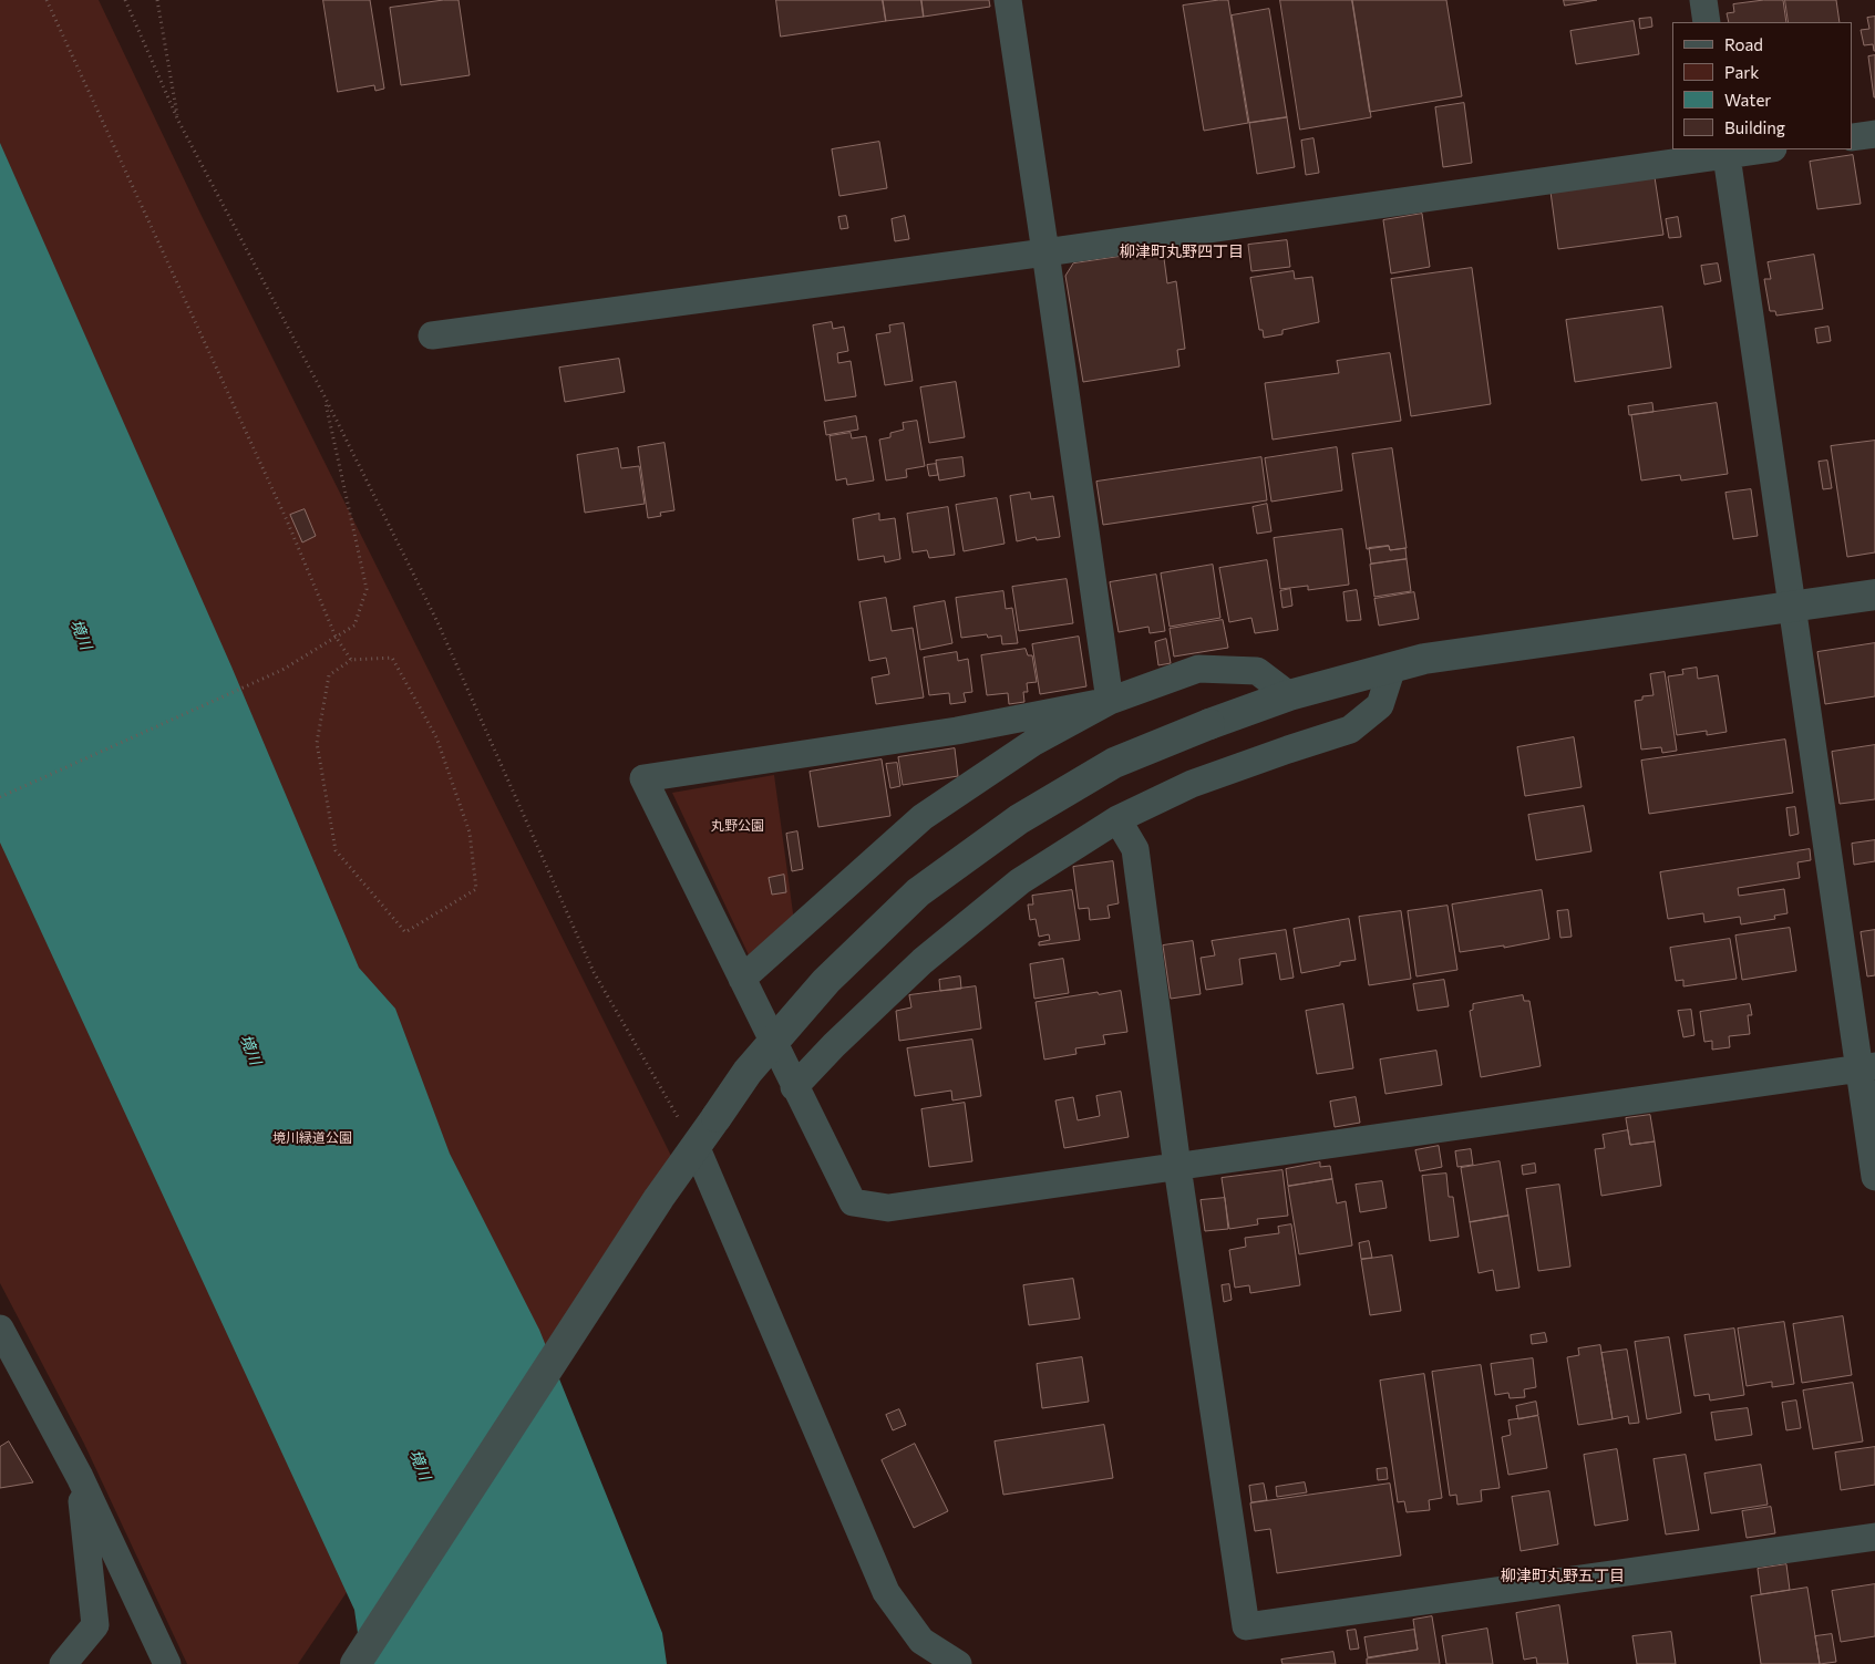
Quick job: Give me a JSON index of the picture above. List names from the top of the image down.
{
  "districts": ["柳津町丸野四丁目", "柳津町丸野五丁目"],
  "water": ["境川"],
  "parks": ["丸野公園", "境川緑道公園"],
  "legend": [
    "Road",
    "Park",
    "Water",
    "Building"
  ]
}
